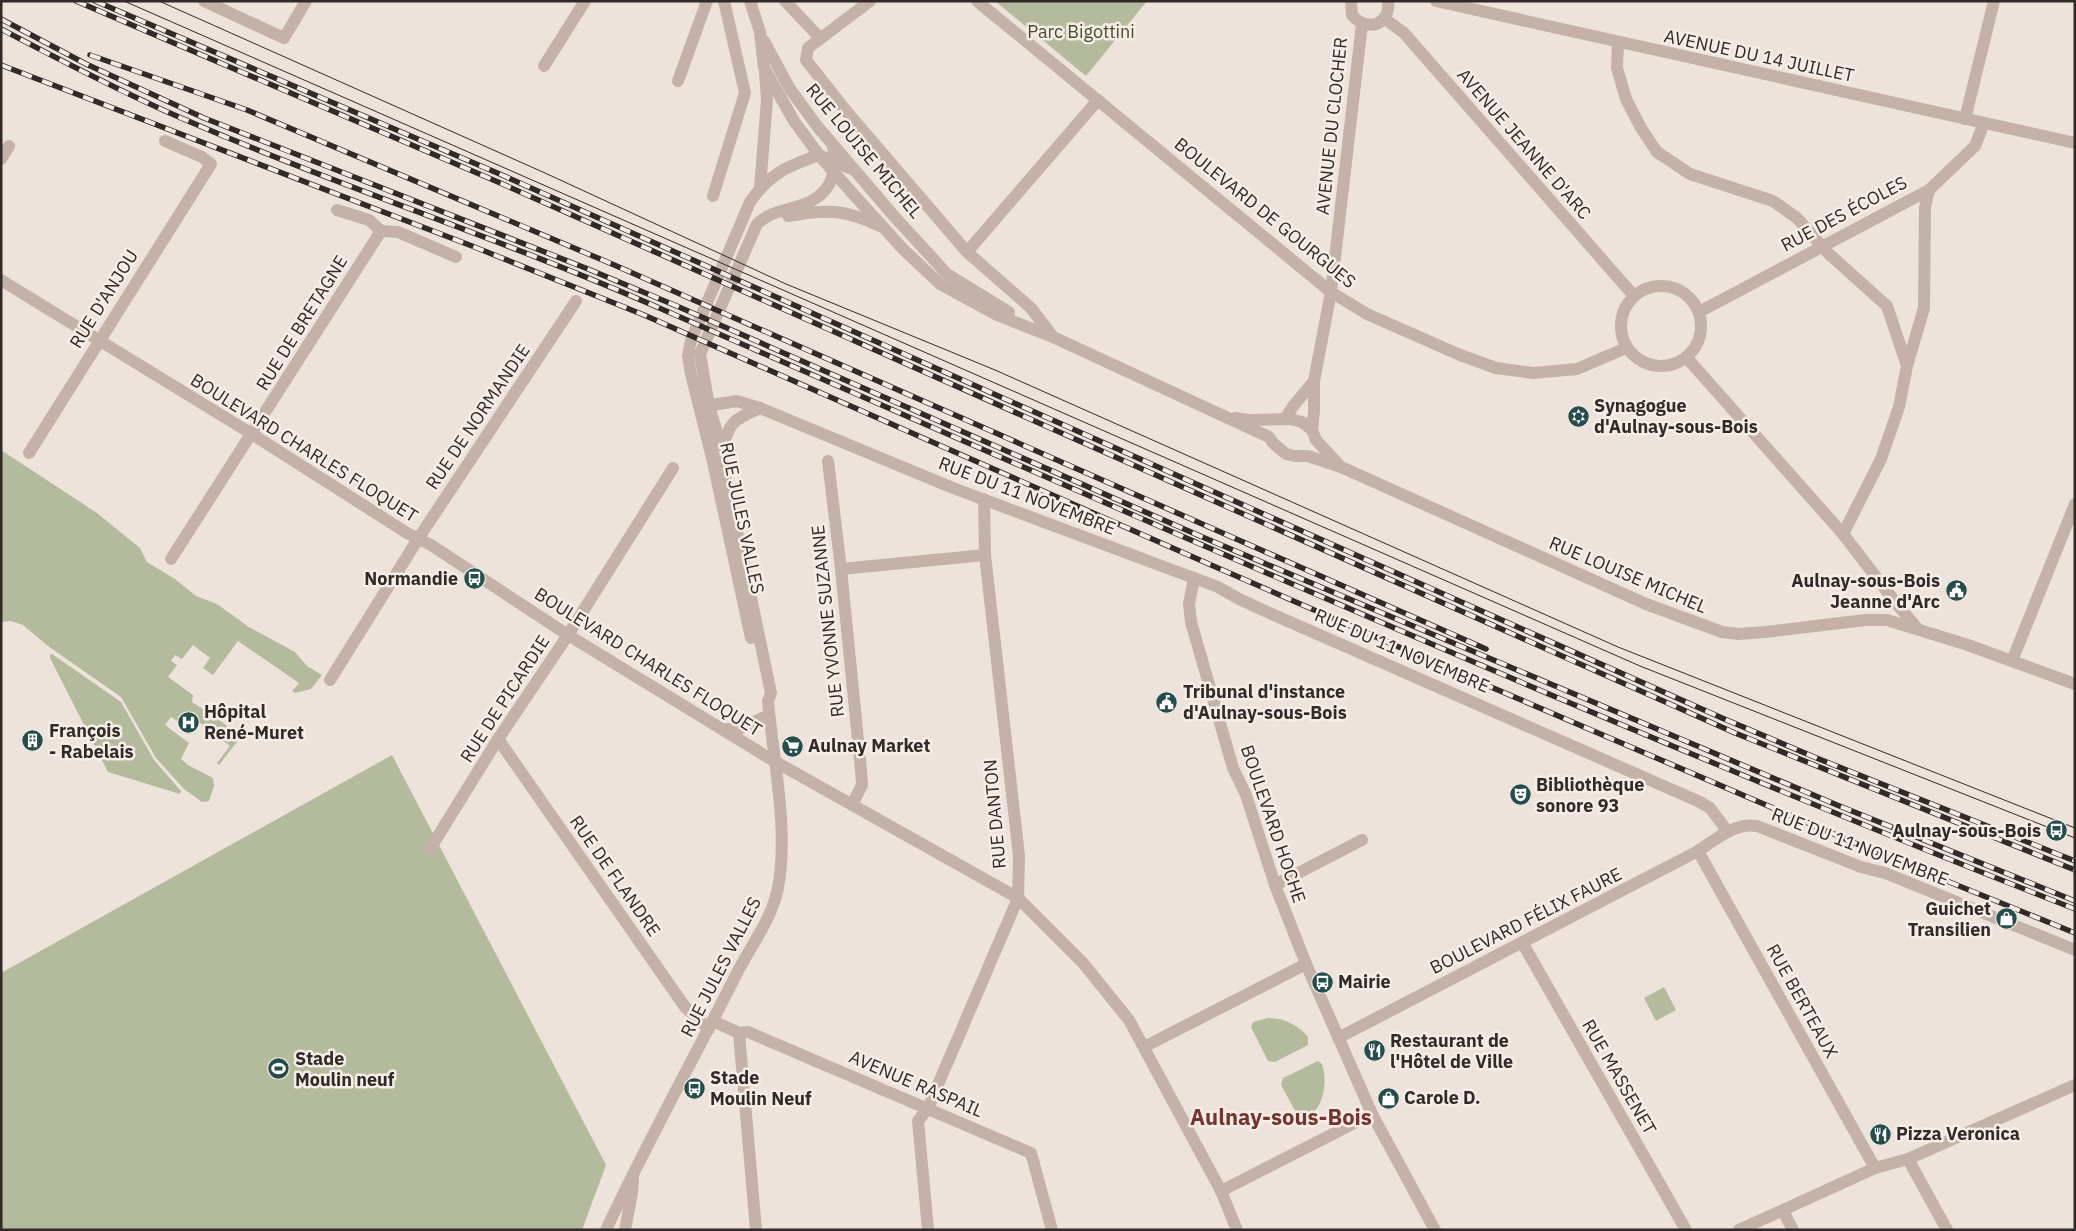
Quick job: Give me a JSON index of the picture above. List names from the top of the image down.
{
  "streets": {
    "street": [
      "AVENUE DU 14 JUILLET",
      "AVENUE DU CLOCHER",
      "AVENUE JEANNE D'ARC",
      "RUE LOUISE MICHEL",
      "BOULEVARD DE GOURGUES",
      "RUE DES ÉCOLES",
      "RUE D'ANJOU",
      "RUE DE BRETAGNE",
      "RUE DE NORMANDIE",
      "BOULEVARD CHARLES FLOQUET",
      "RUE DU 11 NOVEMBRE",
      "RUE JULES VALLES",
      "RUE YVONNE SUZANNE",
      "RUE DE PICARDIE",
      "RUE DANTON",
      "BOULEVARD HOCHE",
      "RUE DE FLANDRE",
      "BOULEVARD FÉLIX FAURE",
      "RUE BERTEAUX",
      "RUE MASSENET",
      "AVENUE RASPAIL"
    ]
  },
  "crossings": [
    ["AVENUE DU 14 JUILLET", "RUE DES ÉCOLES"],
    ["AVENUE DU CLOCHER", "RUE LOUISE MICHEL"],
    ["AVENUE DU CLOCHER", "BOULEVARD DE GOURGUES"],
    ["AVENUE JEANNE D'ARC", "BOULEVARD DE GOURGUES"],
    ["AVENUE JEANNE D'ARC", "RUE DES ÉCOLES"],
    ["BOULEVARD DE GOURGUES", "RUE DES ÉCOLES"],
    ["RUE D'ANJOU", "BOULEVARD CHARLES FLOQUET"],
    ["RUE DE BRETAGNE", "BOULEVARD CHARLES FLOQUET"],
    ["RUE DE NORMANDIE", "BOULEVARD CHARLES FLOQUET"],
    ["BOULEVARD CHARLES FLOQUET", "RUE JULES VALLES"],
    ["BOULEVARD CHARLES FLOQUET", "RUE YVONNE SUZANNE"],
    ["BOULEVARD CHARLES FLOQUET", "RUE DE PICARDIE"],
    ["BOULEVARD CHARLES FLOQUET", "RUE DANTON"],
    ["RUE DU 11 NOVEMBRE", "RUE JULES VALLES"],
    ["RUE DU 11 NOVEMBRE", "RUE DANTON"],
    ["RUE DU 11 NOVEMBRE", "BOULEVARD HOCHE"],
    ["RUE DU 11 NOVEMBRE", "BOULEVARD FÉLIX FAURE"],
    ["RUE JULES VALLES", "RUE DE FLANDRE"],
    ["RUE JULES VALLES", "AVENUE RASPAIL"],
    ["RUE DE PICARDIE", "RUE DE FLANDRE"],
    ["RUE DANTON", "AVENUE RASPAIL"],
    ["BOULEVARD HOCHE", "BOULEVARD FÉLIX FAURE"],
    ["RUE DE FLANDRE", "AVENUE RASPAIL"],
    ["BOULEVARD FÉLIX FAURE", "RUE BERTEAUX"],
    ["BOULEVARD FÉLIX FAURE", "RUE MASSENET"]
  ],
  "districts": ["Aulnay-sous-Bois"],
  "parks": ["Parc Bigottini"],
  "places": {
    "synagogue": ["Synagogue d'Aulnay-sous-Bois"],
    "bus stop": [
      "Normandie",
      "Aulnay-sous-Bois",
      "Mairie",
      "Stade Moulin Neuf"
    ],
    "public building": ["Aulnay-sous-Bois Jeanne d'Arc", "Tribunal d'instance d'Aulnay-sous-Bois"],
    "hospital": ["Hôpital René-Muret"],
    "building": ["François - Rabelais"],
    "supermarket": ["Aulnay Market"],
    "theatre": ["Bibliothèque sonore 93"],
    "shop": ["Guichet Transilien", "Carole D."],
    "restaurant": ["Restaurant de l'Hôtel de Ville", "Pizza Veronica"],
    "sports": ["Stade Moulin neuf"]
  }
}
